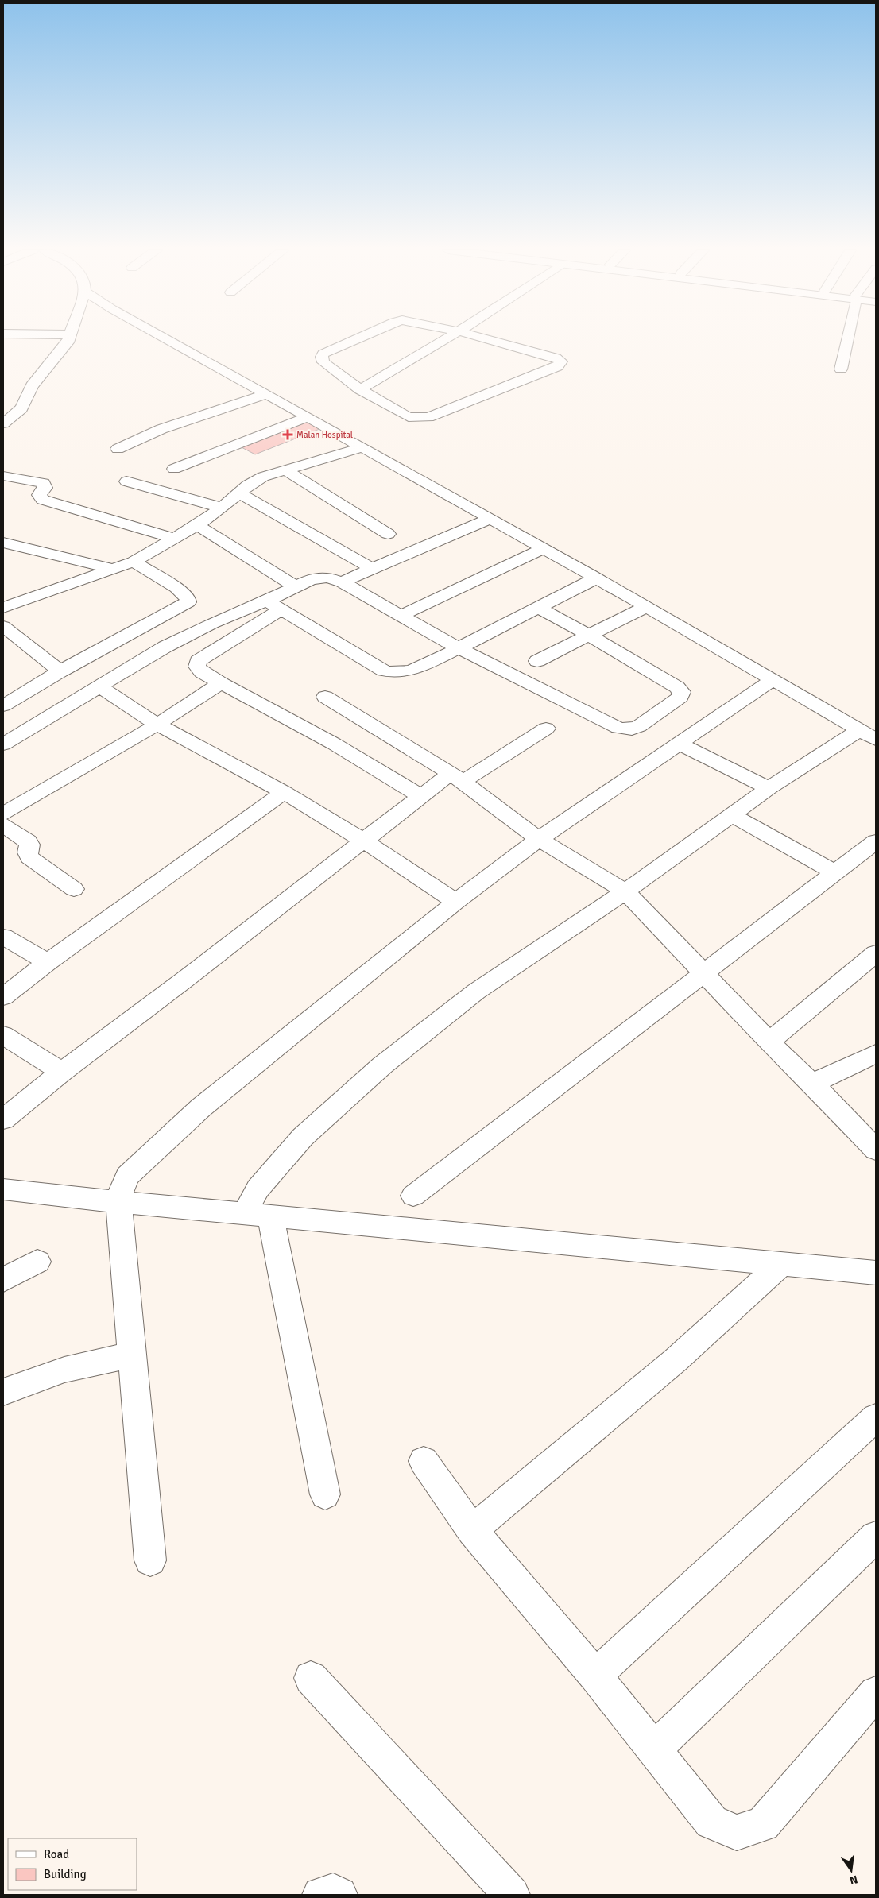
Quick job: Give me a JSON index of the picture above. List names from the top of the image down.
{
  "places": {
    "health": ["Malan Hospital"]
  },
  "legend": ["Road", "Building"],
  "north": "bottom"
}
